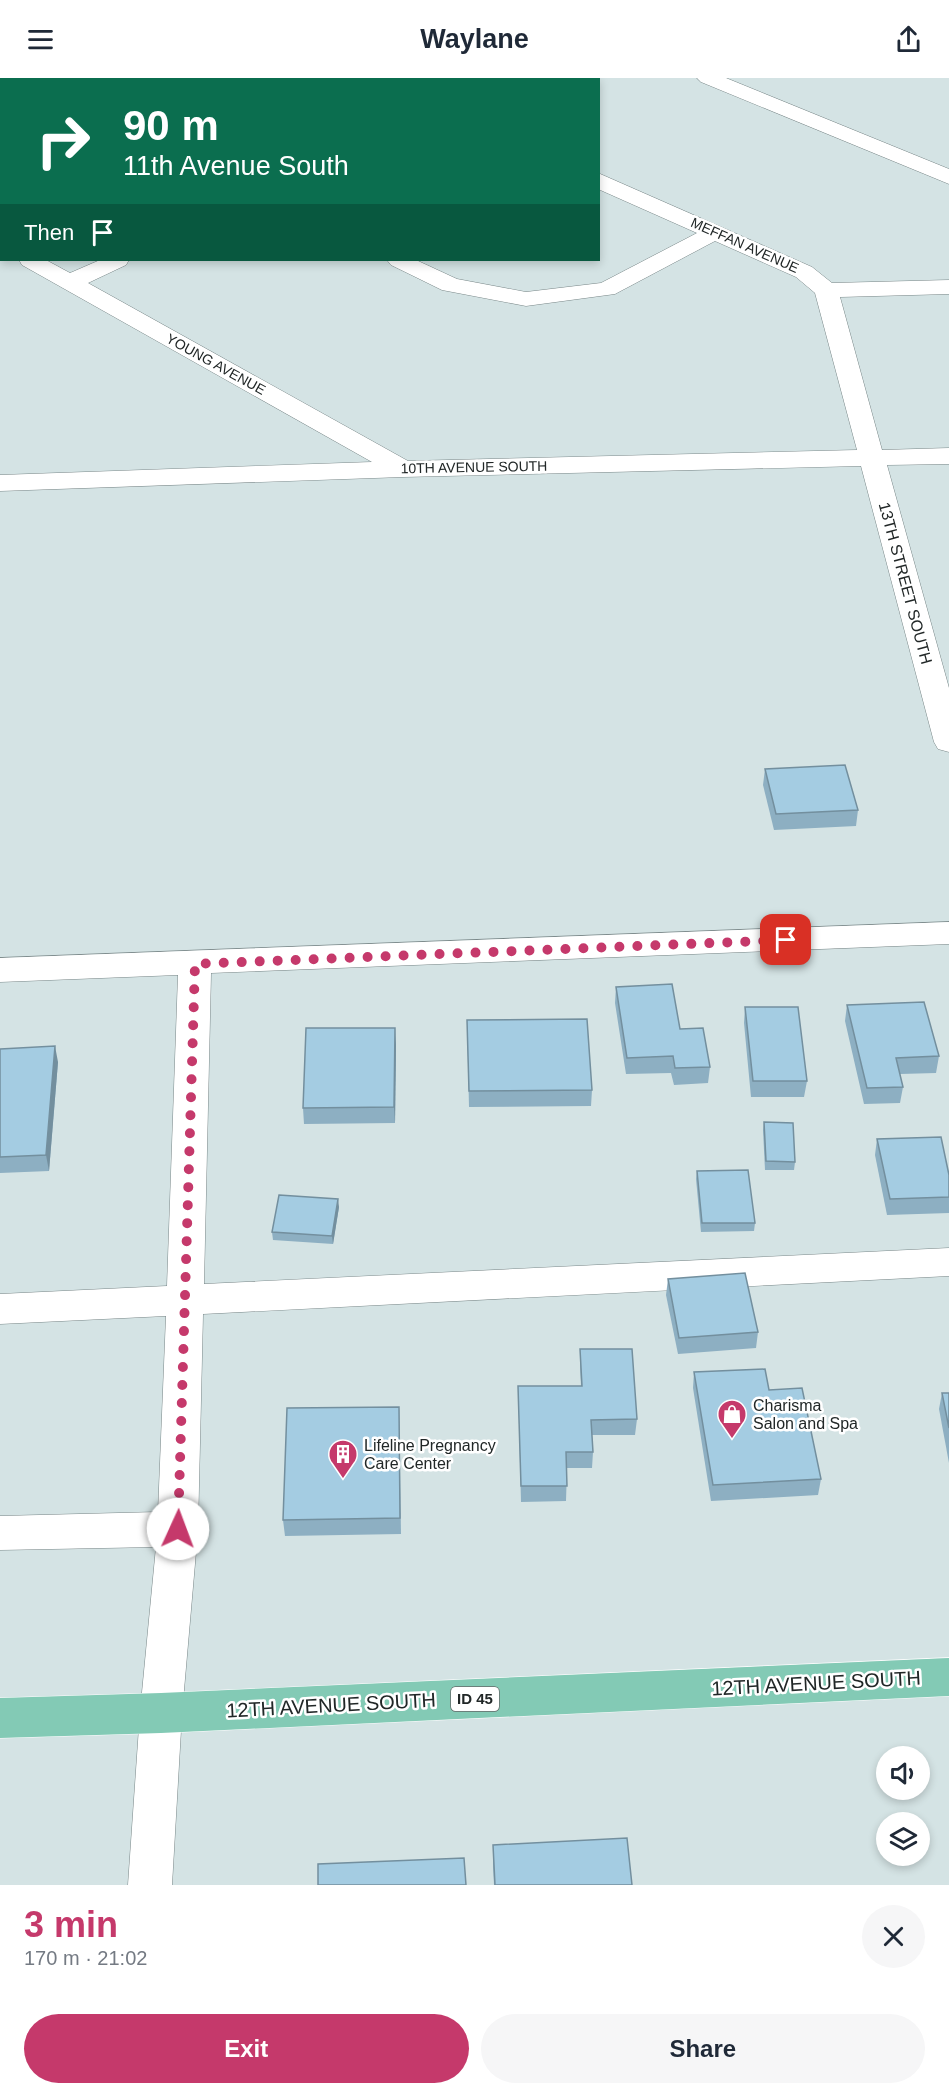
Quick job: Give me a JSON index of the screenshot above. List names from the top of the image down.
{
  "streets": {
    "main road": ["12TH AVENUE SOUTH", "ID 45"],
    "street": [
      "MEFFAN AVENUE",
      "YOUNG AVENUE",
      "10TH AVENUE SOUTH",
      "13TH STREET SOUTH"
    ]
  },
  "crossings": [
    ["YOUNG AVENUE", "10TH AVENUE SOUTH"],
    ["10TH AVENUE SOUTH", "13TH STREET SOUTH"]
  ],
  "places": {
    "shop": ["Charisma Salon and Spa"],
    "building": ["Lifeline Pregnancy Care Center"]
  },
  "page": {
    "header": "Waylane",
    "turn": ["90 m", "11th Avenue South"],
    "then": "Then",
    "heading": ["3 min", "170 m · 21:02"],
    "buttons": ["Exit", "Share"]
  }
}
